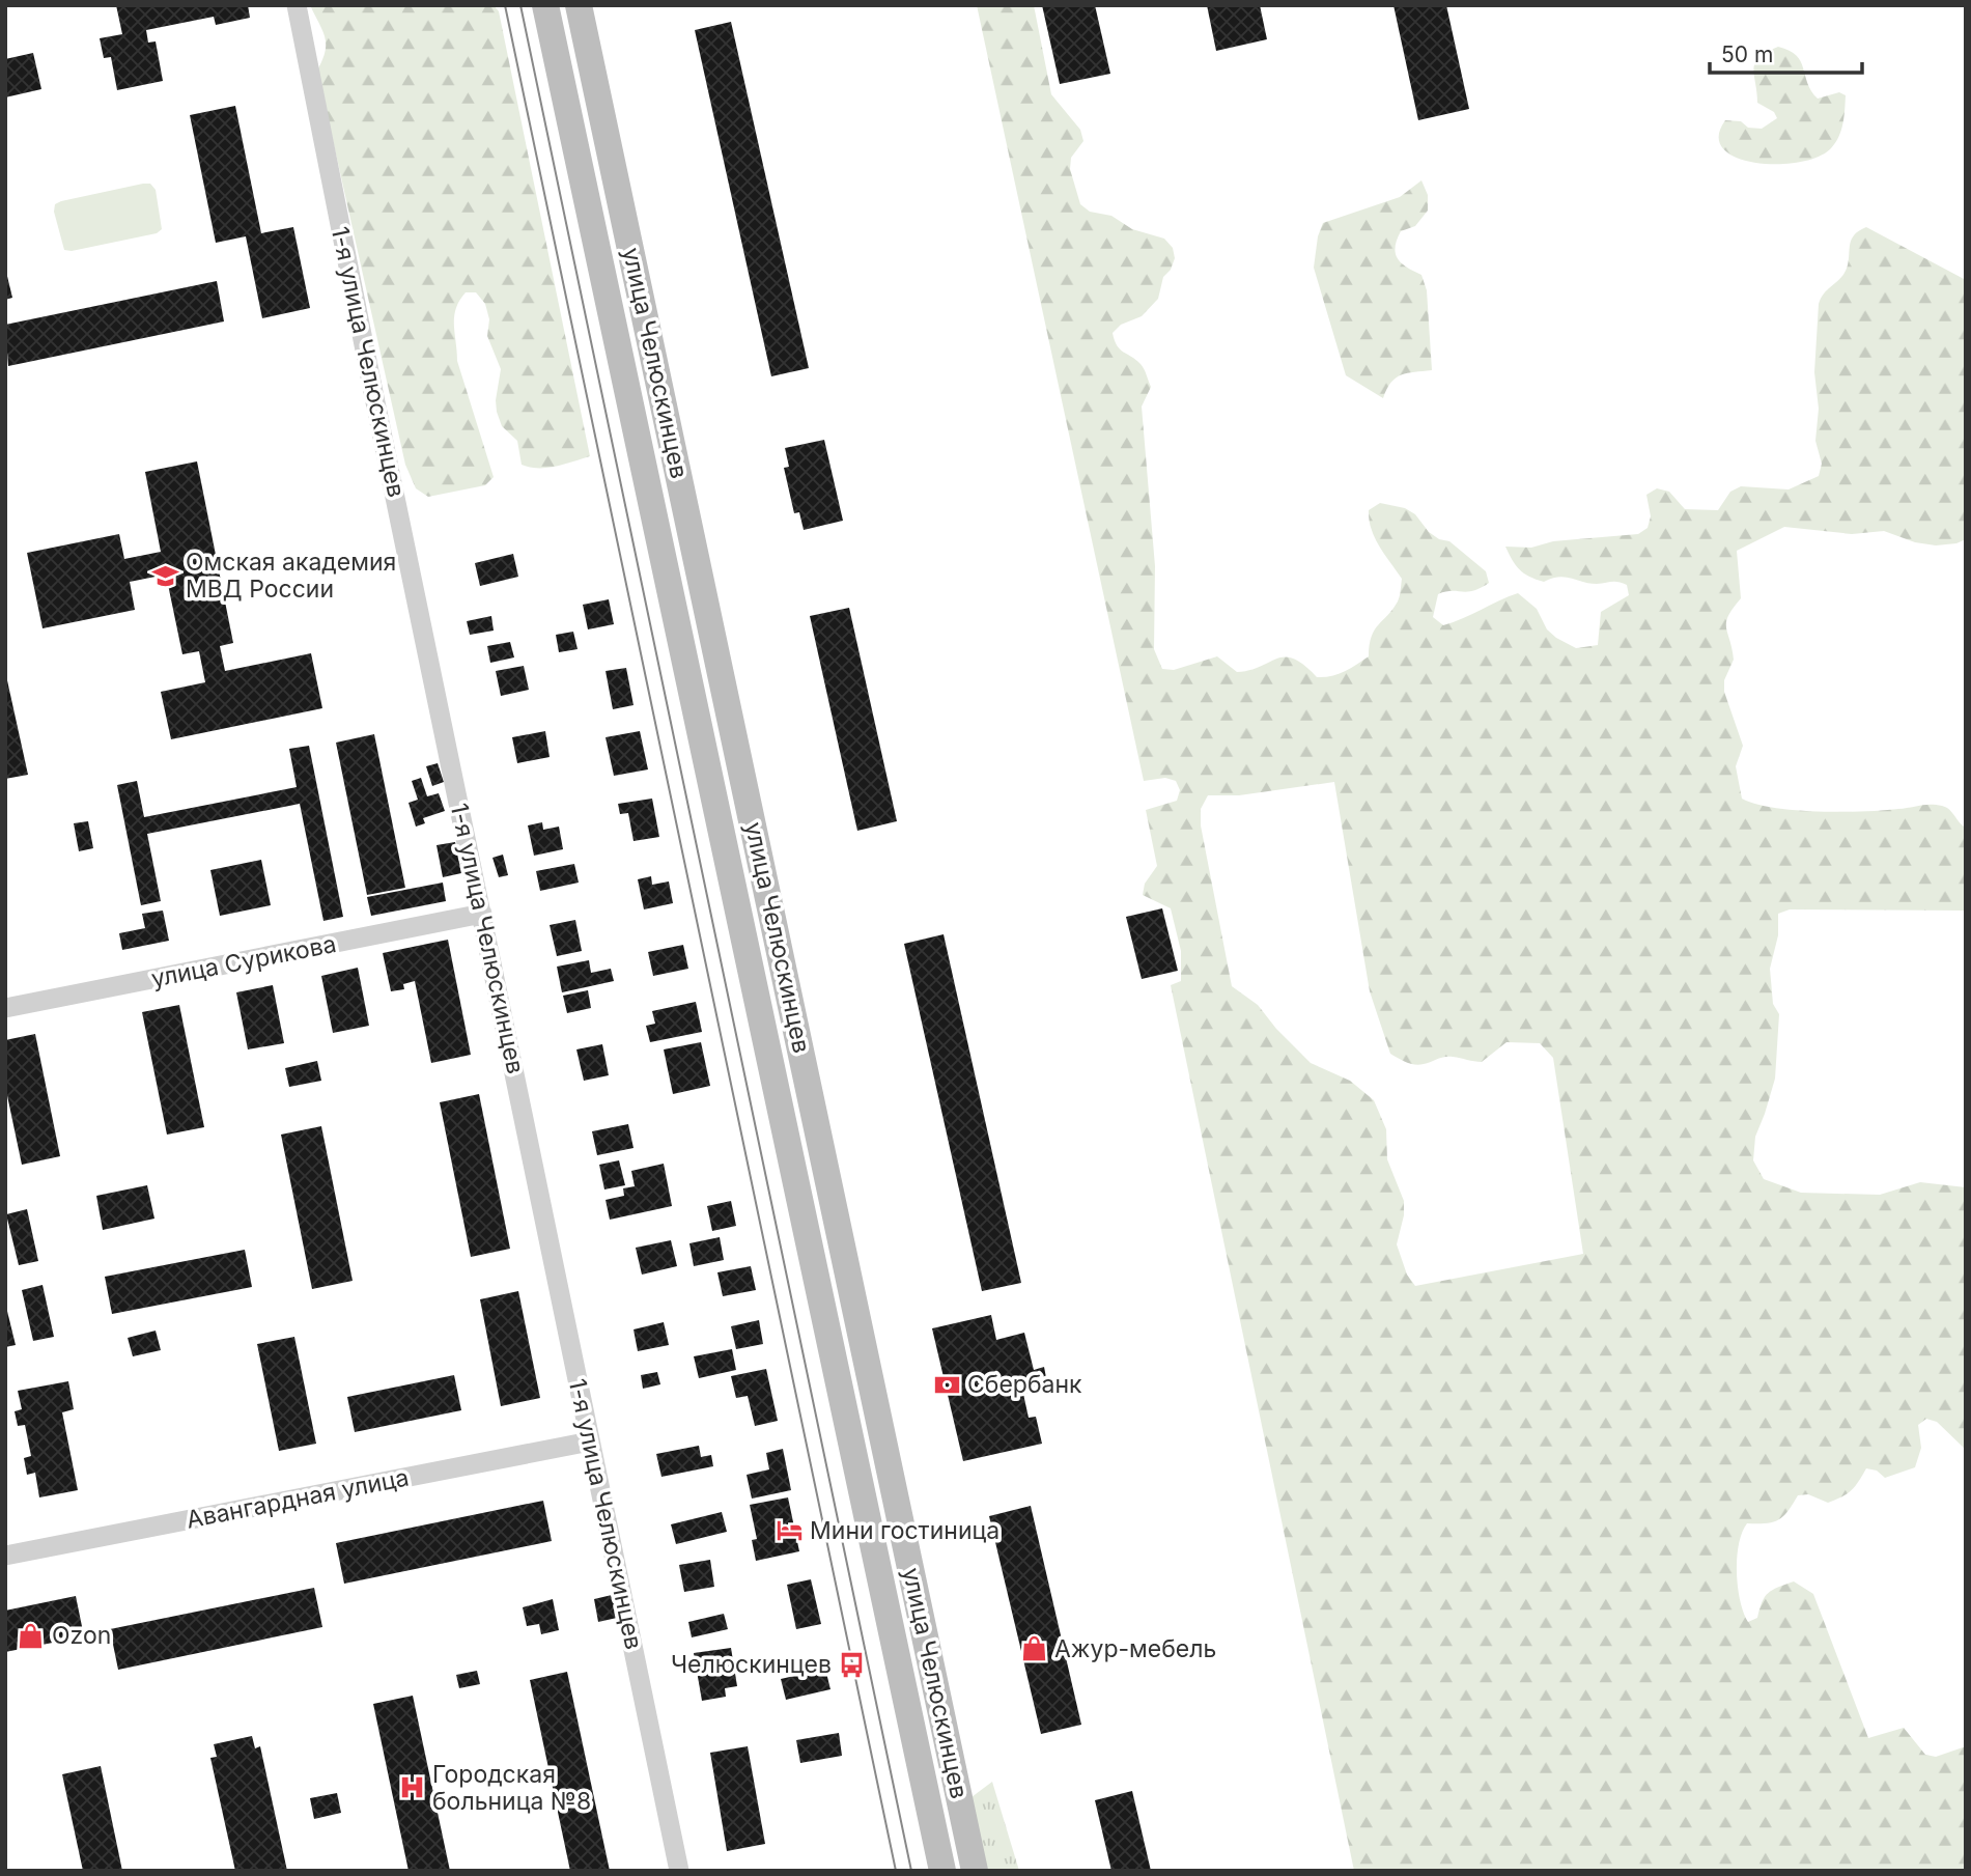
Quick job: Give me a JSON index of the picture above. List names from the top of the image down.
{
  "streets": {
    "main road": ["улица Челюскинцев"],
    "street": ["1-я улица Челюскинцев", "улица Сурикова", "Авангардная улица"]
  },
  "crossings": [
    ["1-я улица Челюскинцев", "улица Сурикова"],
    ["1-я улица Челюскинцев", "Авангардная улица"]
  ],
  "places": {
    "school or university": ["Омская академия МВД России"],
    "bank": ["Сбербанк"],
    "hotel": ["Мини гостиница"],
    "shop": ["Ozon", "Ажур-мебель"],
    "bus stop": ["Челюскинцев"],
    "hospital": ["Городская больница №8"]
  },
  "scale_bar": "50 m"
}
